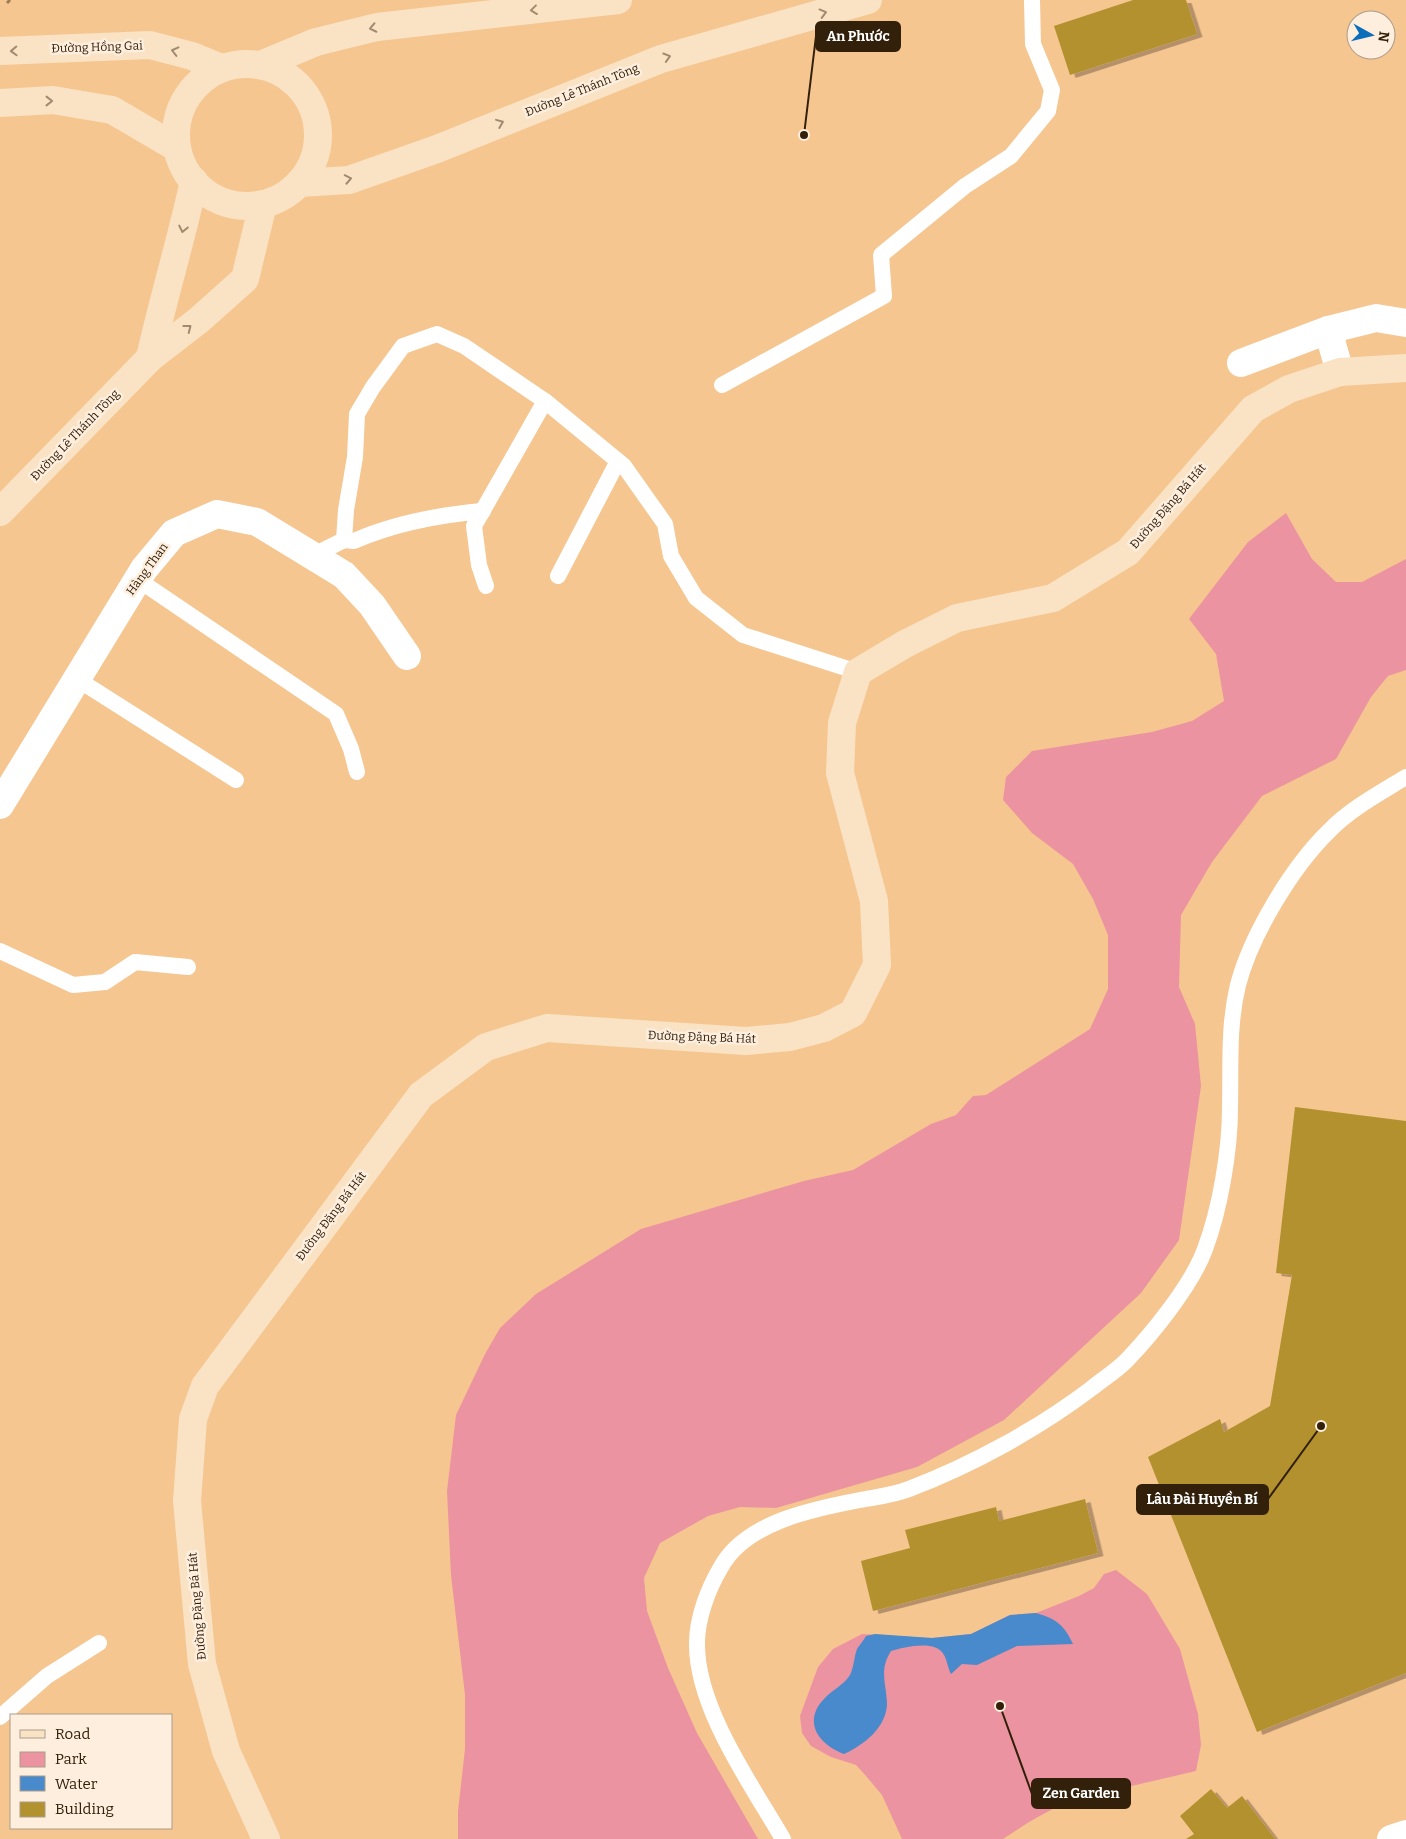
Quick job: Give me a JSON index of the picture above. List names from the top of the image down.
{
  "streets": {
    "street": [
      "Đường Hồng Gai",
      "Đường Lê Thánh Tông",
      "Đường Đặng Bá Hát",
      "Hàng Than"
    ]
  },
  "crossings": [
    ["Đường Hồng Gai", "Đường Lê Thánh Tông"]
  ],
  "places": ["An Phước", "Lâu Đài Huyền Bí", "Zen Garden"],
  "legend": [
    "Road",
    "Park",
    "Water",
    "Building"
  ],
  "north": "right"
}
